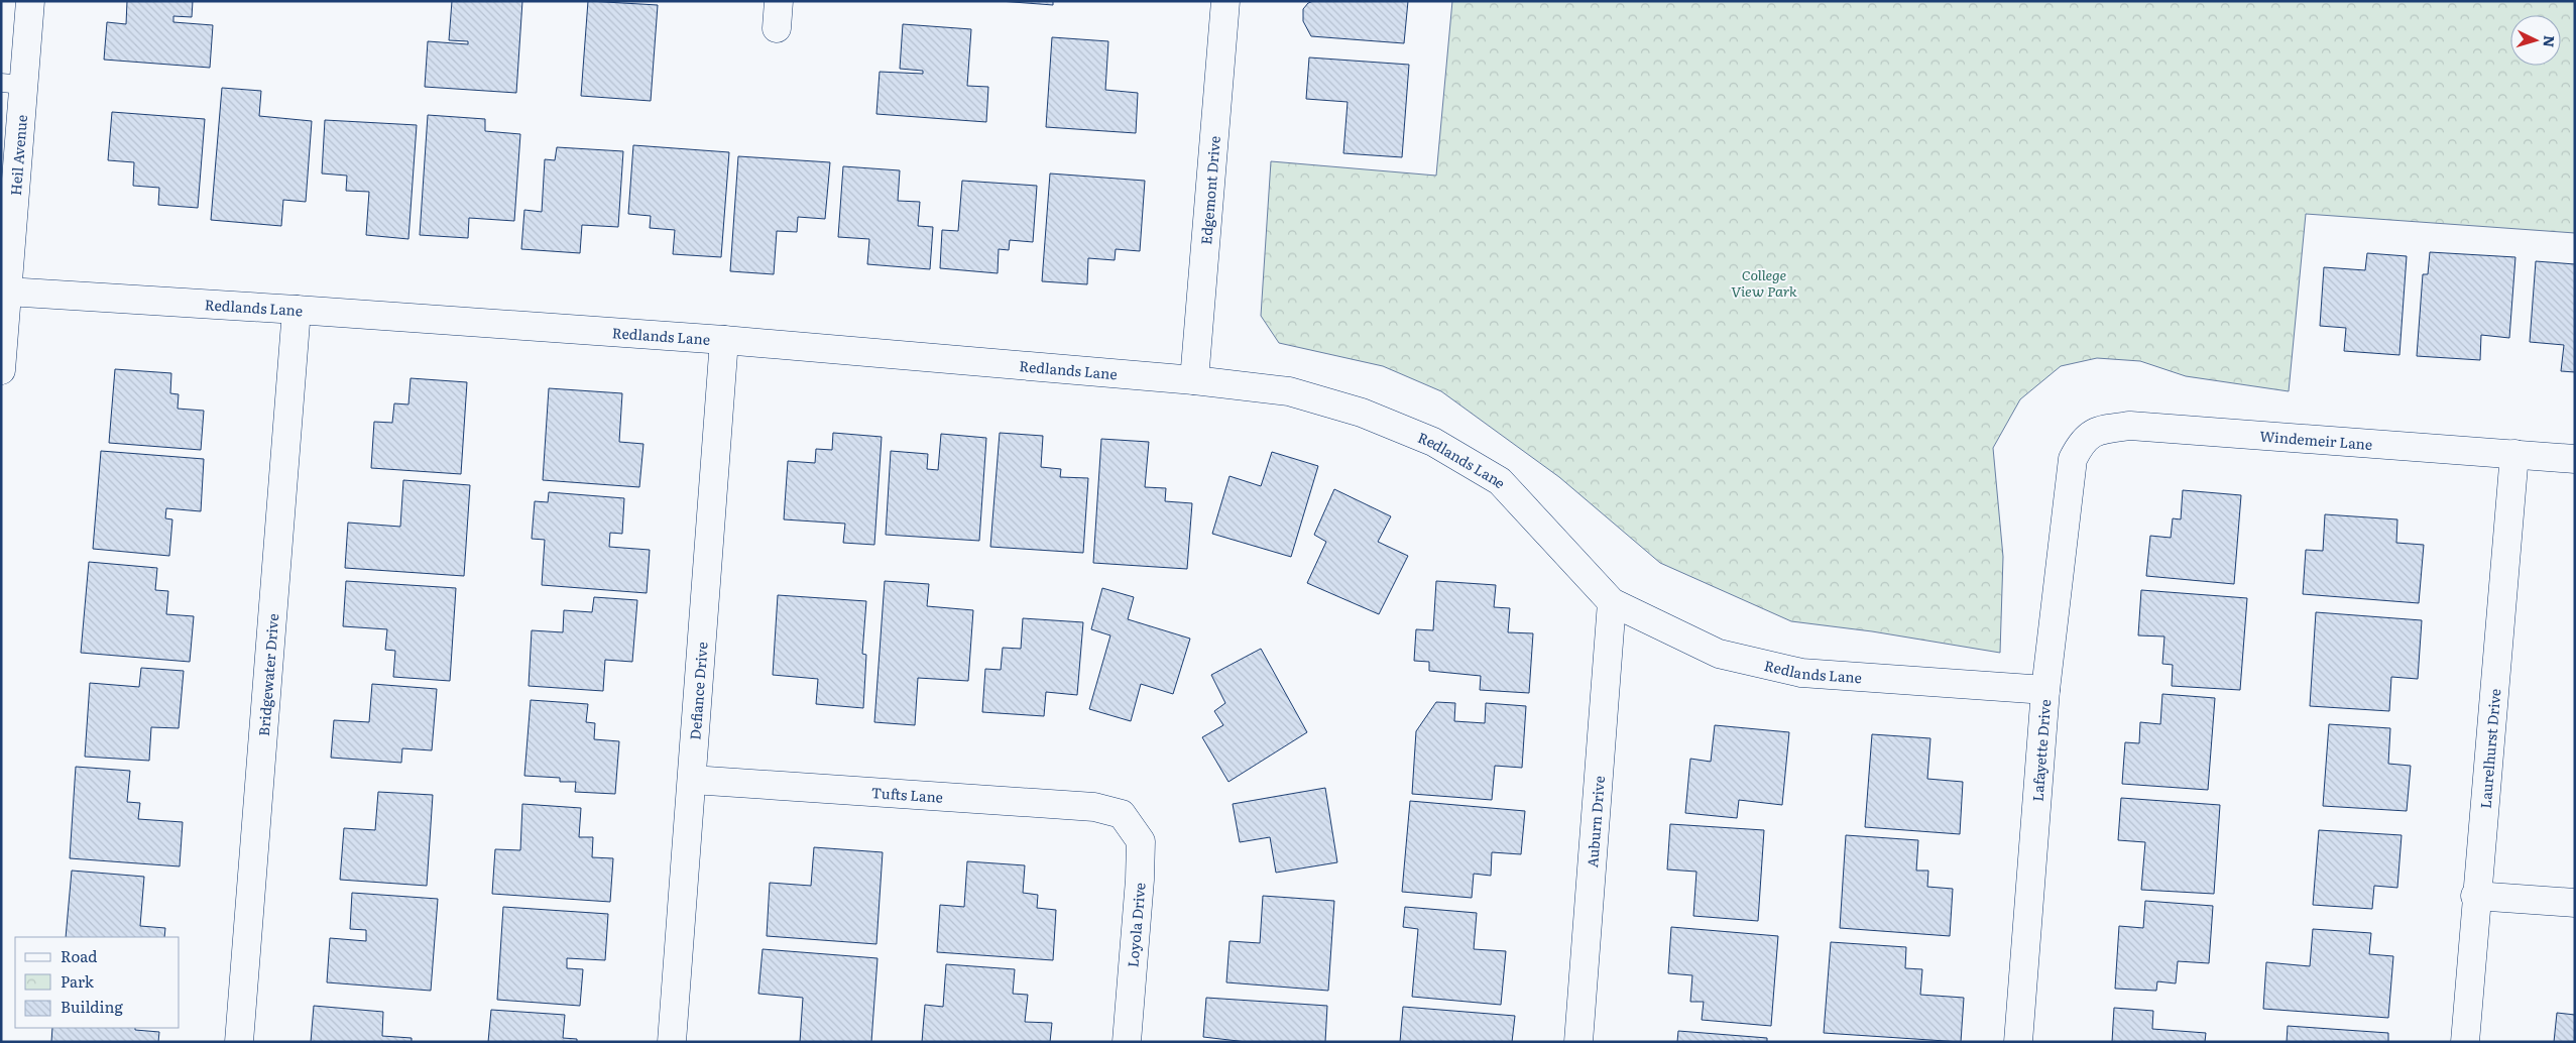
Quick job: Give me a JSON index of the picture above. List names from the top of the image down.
{
  "streets": {
    "street": [
      "Heil Avenue",
      "Edgemont Drive",
      "Redlands Lane",
      "Windemeir Lane",
      "Bridgewater Drive",
      "Defiance Drive",
      "Laurelhurst Drive",
      "Lafayette Drive",
      "Tufts Lane",
      "Auburn Drive",
      "Loyola Drive"
    ]
  },
  "crossings": [
    ["Heil Avenue", "Redlands Lane"],
    ["Edgemont Drive", "Redlands Lane"],
    ["Redlands Lane", "Bridgewater Drive"],
    ["Redlands Lane", "Defiance Drive"],
    ["Redlands Lane", "Lafayette Drive"],
    ["Redlands Lane", "Auburn Drive"],
    ["Windemeir Lane", "Laurelhurst Drive"],
    ["Windemeir Lane", "Lafayette Drive"],
    ["Defiance Drive", "Tufts Lane"],
    ["Tufts Lane", "Loyola Drive"]
  ],
  "parks": ["College View Park"],
  "legend": ["Road", "Park", "Building"],
  "north": "right"
}
